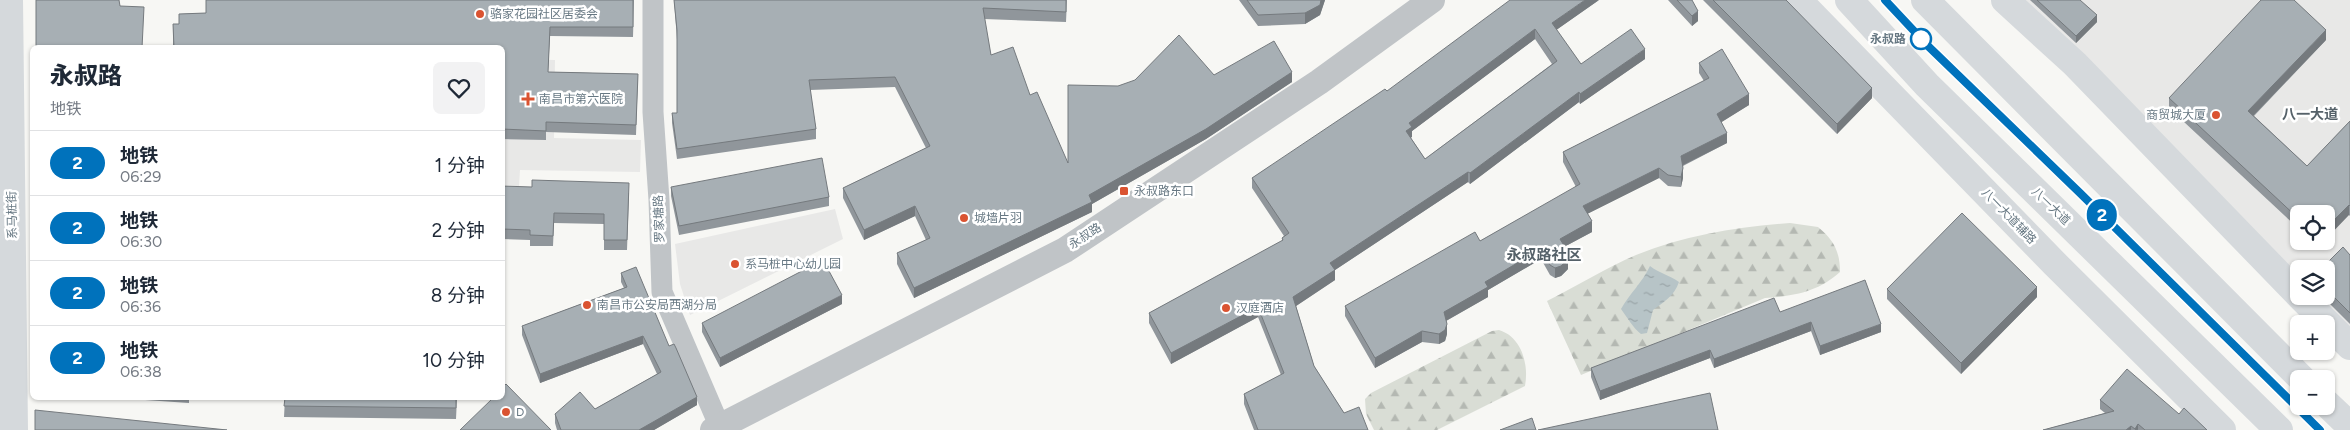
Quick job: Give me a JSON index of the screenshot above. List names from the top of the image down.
{
  "streets": {
    "main road": ["八一大道", "系马桩街", "八一大道辅路"],
    "street": ["罗家塘路", "永叔路"]
  },
  "crossings": [
    ["罗家塘路", "永叔路"]
  ],
  "districts": ["八一大道", "永叔路社区"],
  "places": {
    "other": [
      "骆家花园社区居委会",
      "永叔路",
      "商贸城大厦",
      "城墙片羽",
      "系马桩中心幼儿园",
      "南昌市公安局西湖分局",
      "汉庭酒店",
      "D"
    ],
    "health": ["南昌市第六医院"],
    "transit": ["永叔路东口"]
  },
  "lines": ["metro line 2"],
  "page": {
    "on_map": "2",
    "heading": ["永叔路", "地铁"],
    "list": [
      {
        "mark": "2",
        "name": "地铁",
        "note": "06:29",
        "value": "1 分钟"
      },
      {
        "mark": "2",
        "name": "地铁",
        "note": "06:30",
        "value": "2 分钟"
      },
      {
        "mark": "2",
        "name": "地铁",
        "note": "06:36",
        "value": "8 分钟"
      },
      {
        "mark": "2",
        "name": "地铁",
        "note": "06:38",
        "value": "10 分钟"
      }
    ],
    "map_buttons": ["+", "−"]
  }
}
